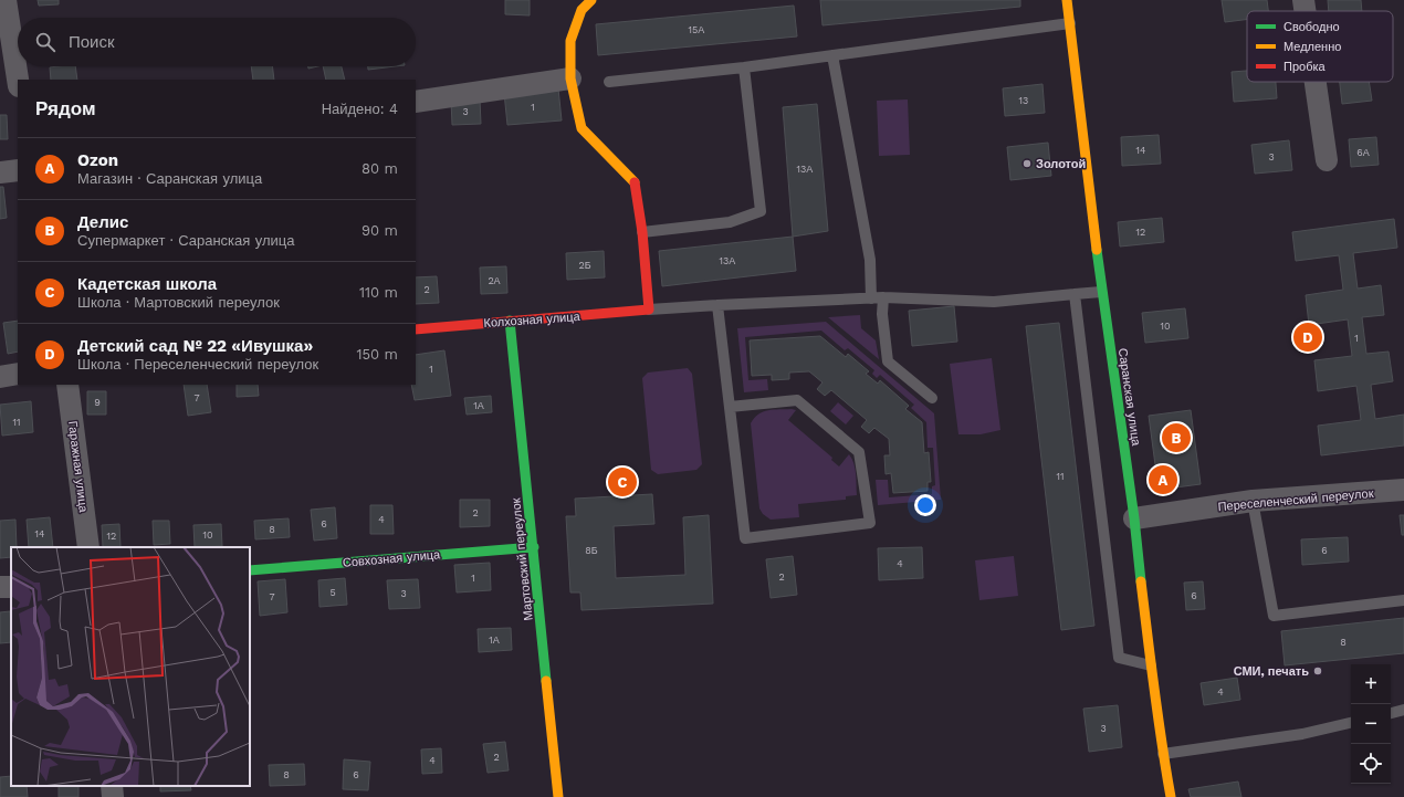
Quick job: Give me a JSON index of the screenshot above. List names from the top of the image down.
{
  "streets": {
    "street": [
      "Колхозная улица",
      "Саранская улица",
      "Гаражная улица",
      "Переселенческий переулок",
      "Совхозная улица",
      "Мартовский переулок"
    ]
  },
  "crossings": [
    ["Колхозная улица", "Мартовский переулок"],
    ["Саранская улица", "Переселенческий переулок"],
    ["Совхозная улица", "Мартовский переулок"]
  ],
  "places": ["Золотой", "СМИ, печать"],
  "house_numbers": [
    "15А",
    "13",
    "1",
    "3",
    "14",
    "6А",
    "3",
    "13А",
    "12",
    "13А",
    "2Б",
    "2А",
    "2",
    "10",
    "1",
    "1",
    "7",
    "9",
    "1А",
    "11",
    "11",
    "2",
    "4",
    "6",
    "8",
    "14",
    "10",
    "12",
    "8Б",
    "6",
    "4",
    "2",
    "1",
    "5",
    "3",
    "6",
    "7",
    "1А",
    "8",
    "4",
    "3",
    "2",
    "4",
    "8",
    "6"
  ],
  "legend": ["Свободно", "Медленно", "Пробка"],
  "page": {
    "search": "Поиск",
    "heading": ["Рядом", "Найдено: 4"],
    "list": [
      {
        "mark": "A",
        "name": "Ozon",
        "note": "Магазин · Саранская улица",
        "value": "80 m"
      },
      {
        "mark": "B",
        "name": "Делис",
        "note": "Супермаркет · Саранская улица",
        "value": "90 m"
      },
      {
        "mark": "C",
        "name": "Кадетская школа",
        "note": "Школа · Мартовский переулок",
        "value": "110 m"
      },
      {
        "mark": "D",
        "name": "Детский сад № 22 «Ивушка»",
        "note": "Школа · Переселенческий переулок",
        "value": "150 m"
      }
    ],
    "pins": [
      "D",
      "B",
      "A",
      "C"
    ],
    "map_buttons": ["+", "−"]
  }
}
